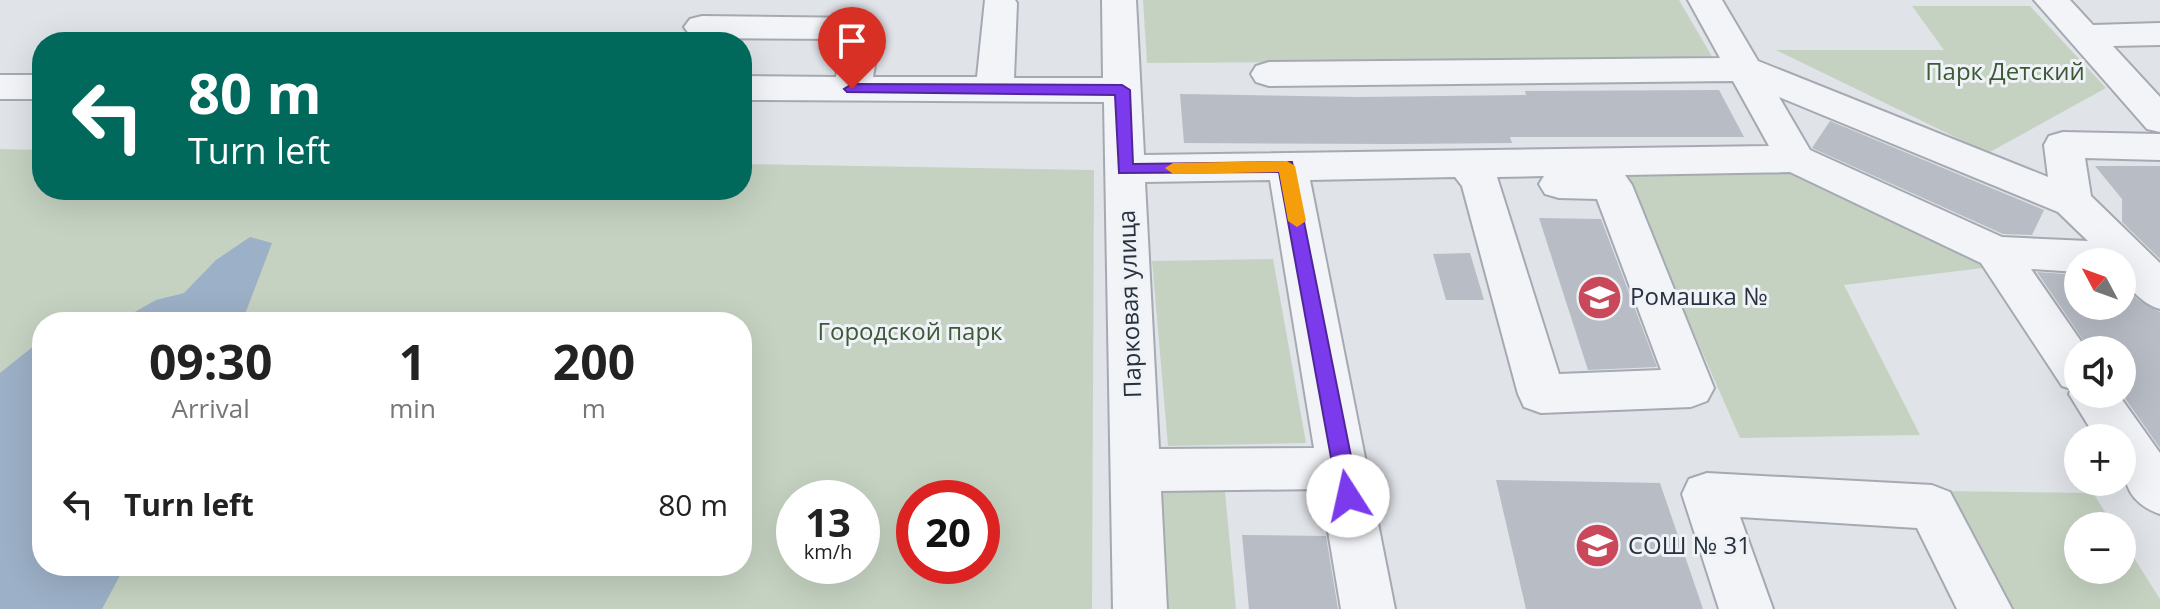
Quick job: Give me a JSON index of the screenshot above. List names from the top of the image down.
{
  "streets": {
    "street": ["Парковая улица"]
  },
  "parks": ["Парк Детский", "Городской парк"],
  "places": {
    "school or university": ["Ромашка №", "СОШ № 31"]
  },
  "north": "top left",
  "page": {
    "turn": ["80 m", "Turn left"],
    "map_buttons": ["+", "−"],
    "eta": [
      "09:30",
      "Arrival",
      "1",
      "min",
      "200",
      "m"
    ],
    "list": [
      {
        "name": "Turn left",
        "value": "80 m"
      }
    ],
    "speed": "13 km/h",
    "limit": "20"
  }
}
